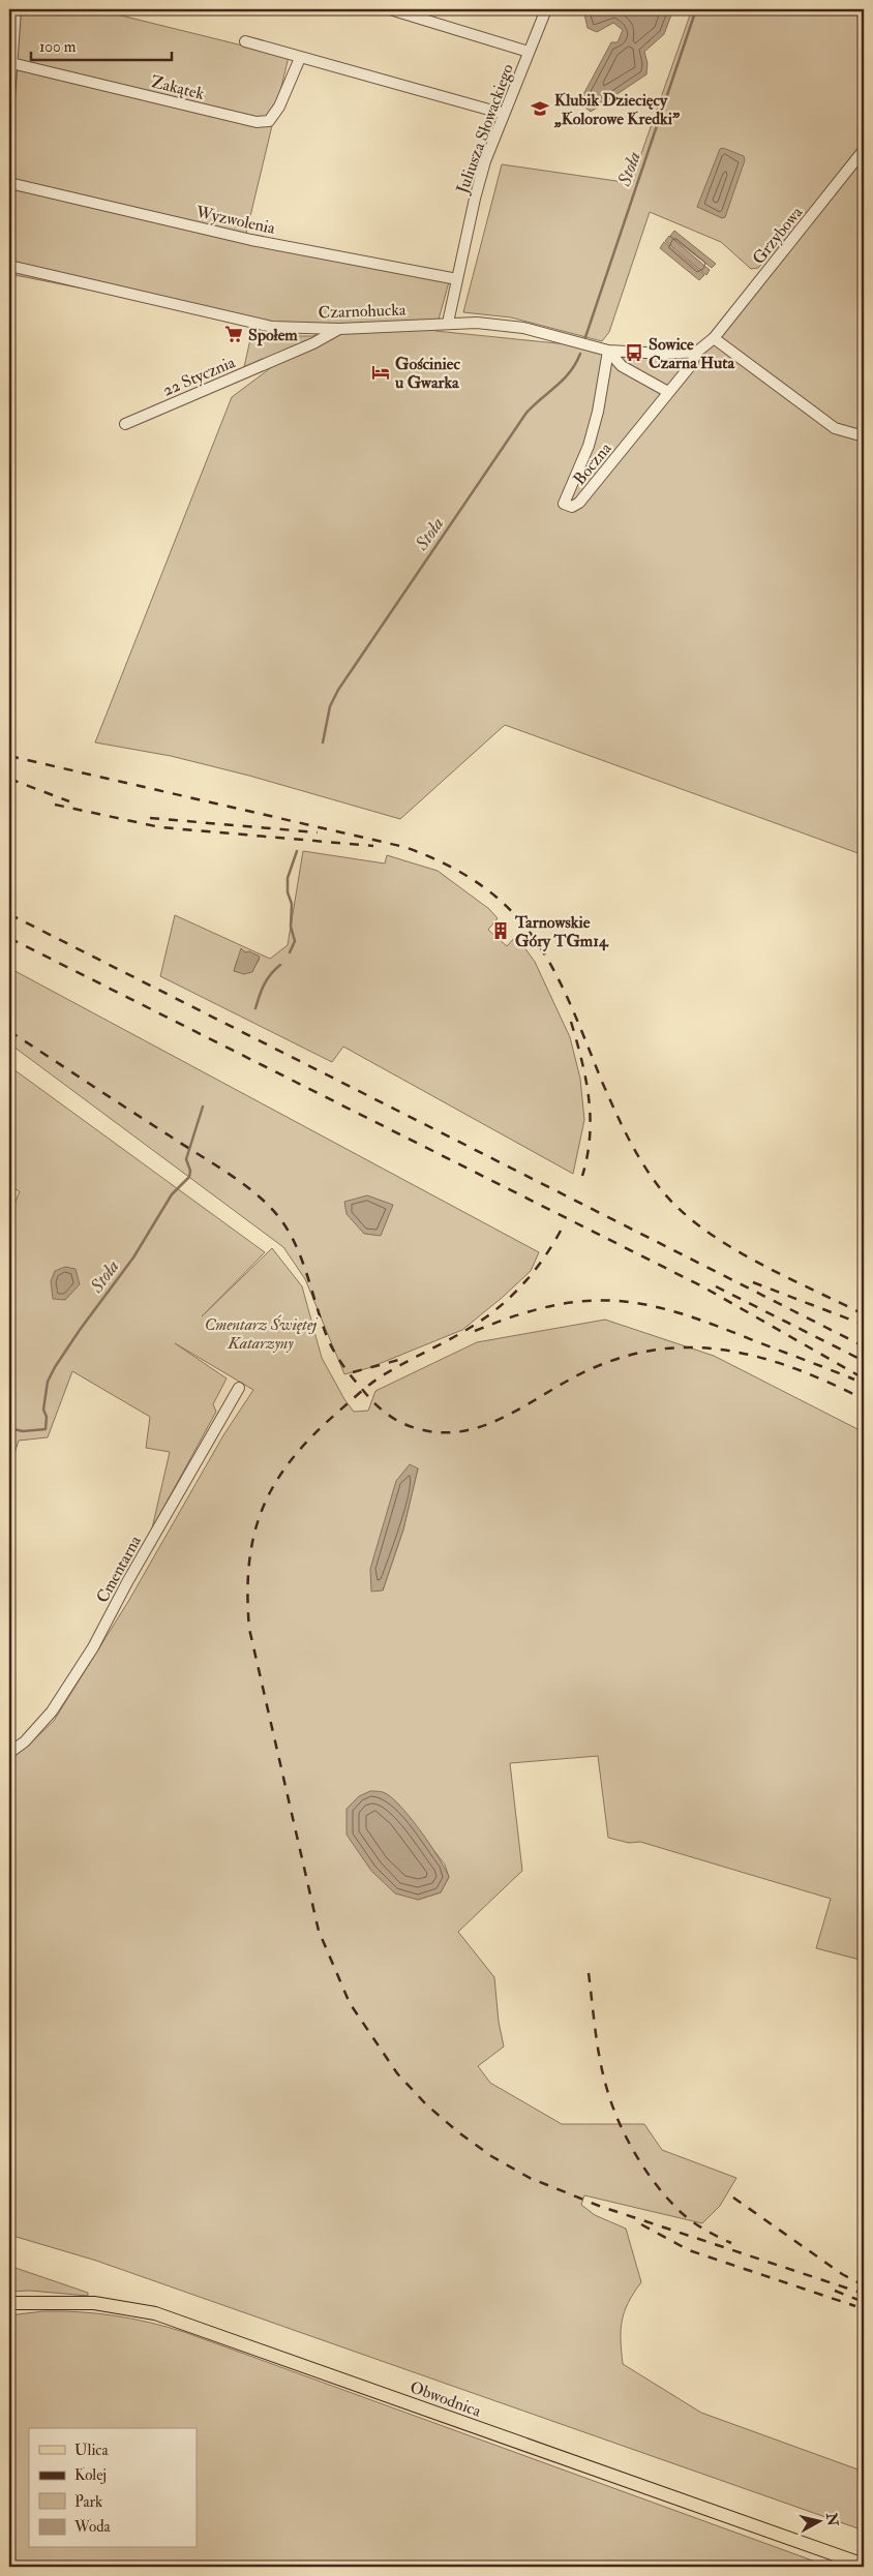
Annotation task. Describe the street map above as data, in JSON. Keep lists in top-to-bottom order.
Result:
{
  "streets": {
    "main road": ["Obwodnica"],
    "street": [
      "Zakątek",
      "Juliusza Słowackiego",
      "Wyzwolenia",
      "Grzybowa",
      "Czarnohucka",
      "22 Stycznia",
      "Boczna",
      "Cmentarna"
    ]
  },
  "crossings": [
    ["Juliusza Słowackiego", "Wyzwolenia"],
    ["Juliusza Słowackiego", "Czarnohucka"],
    ["Czarnohucka", "22 Stycznia"],
    ["Czarnohucka", "Boczna"]
  ],
  "water": ["Stoła"],
  "parks": ["Cmentarz Świętej Katarzyny"],
  "places": {
    "school or university": ["Klubik Dziecięcy „Kolorowe Kredki”"],
    "supermarket": ["Społem"],
    "bus stop": ["Sowice Czarna Huta"],
    "hotel": ["Gościniec u Gwarka"],
    "building": ["Tarnowskie Góry TGm14"]
  },
  "legend": [
    "Ulica",
    "Kolej",
    "Park",
    "Woda"
  ],
  "scale_bar": "100 m",
  "north": "right"
}
